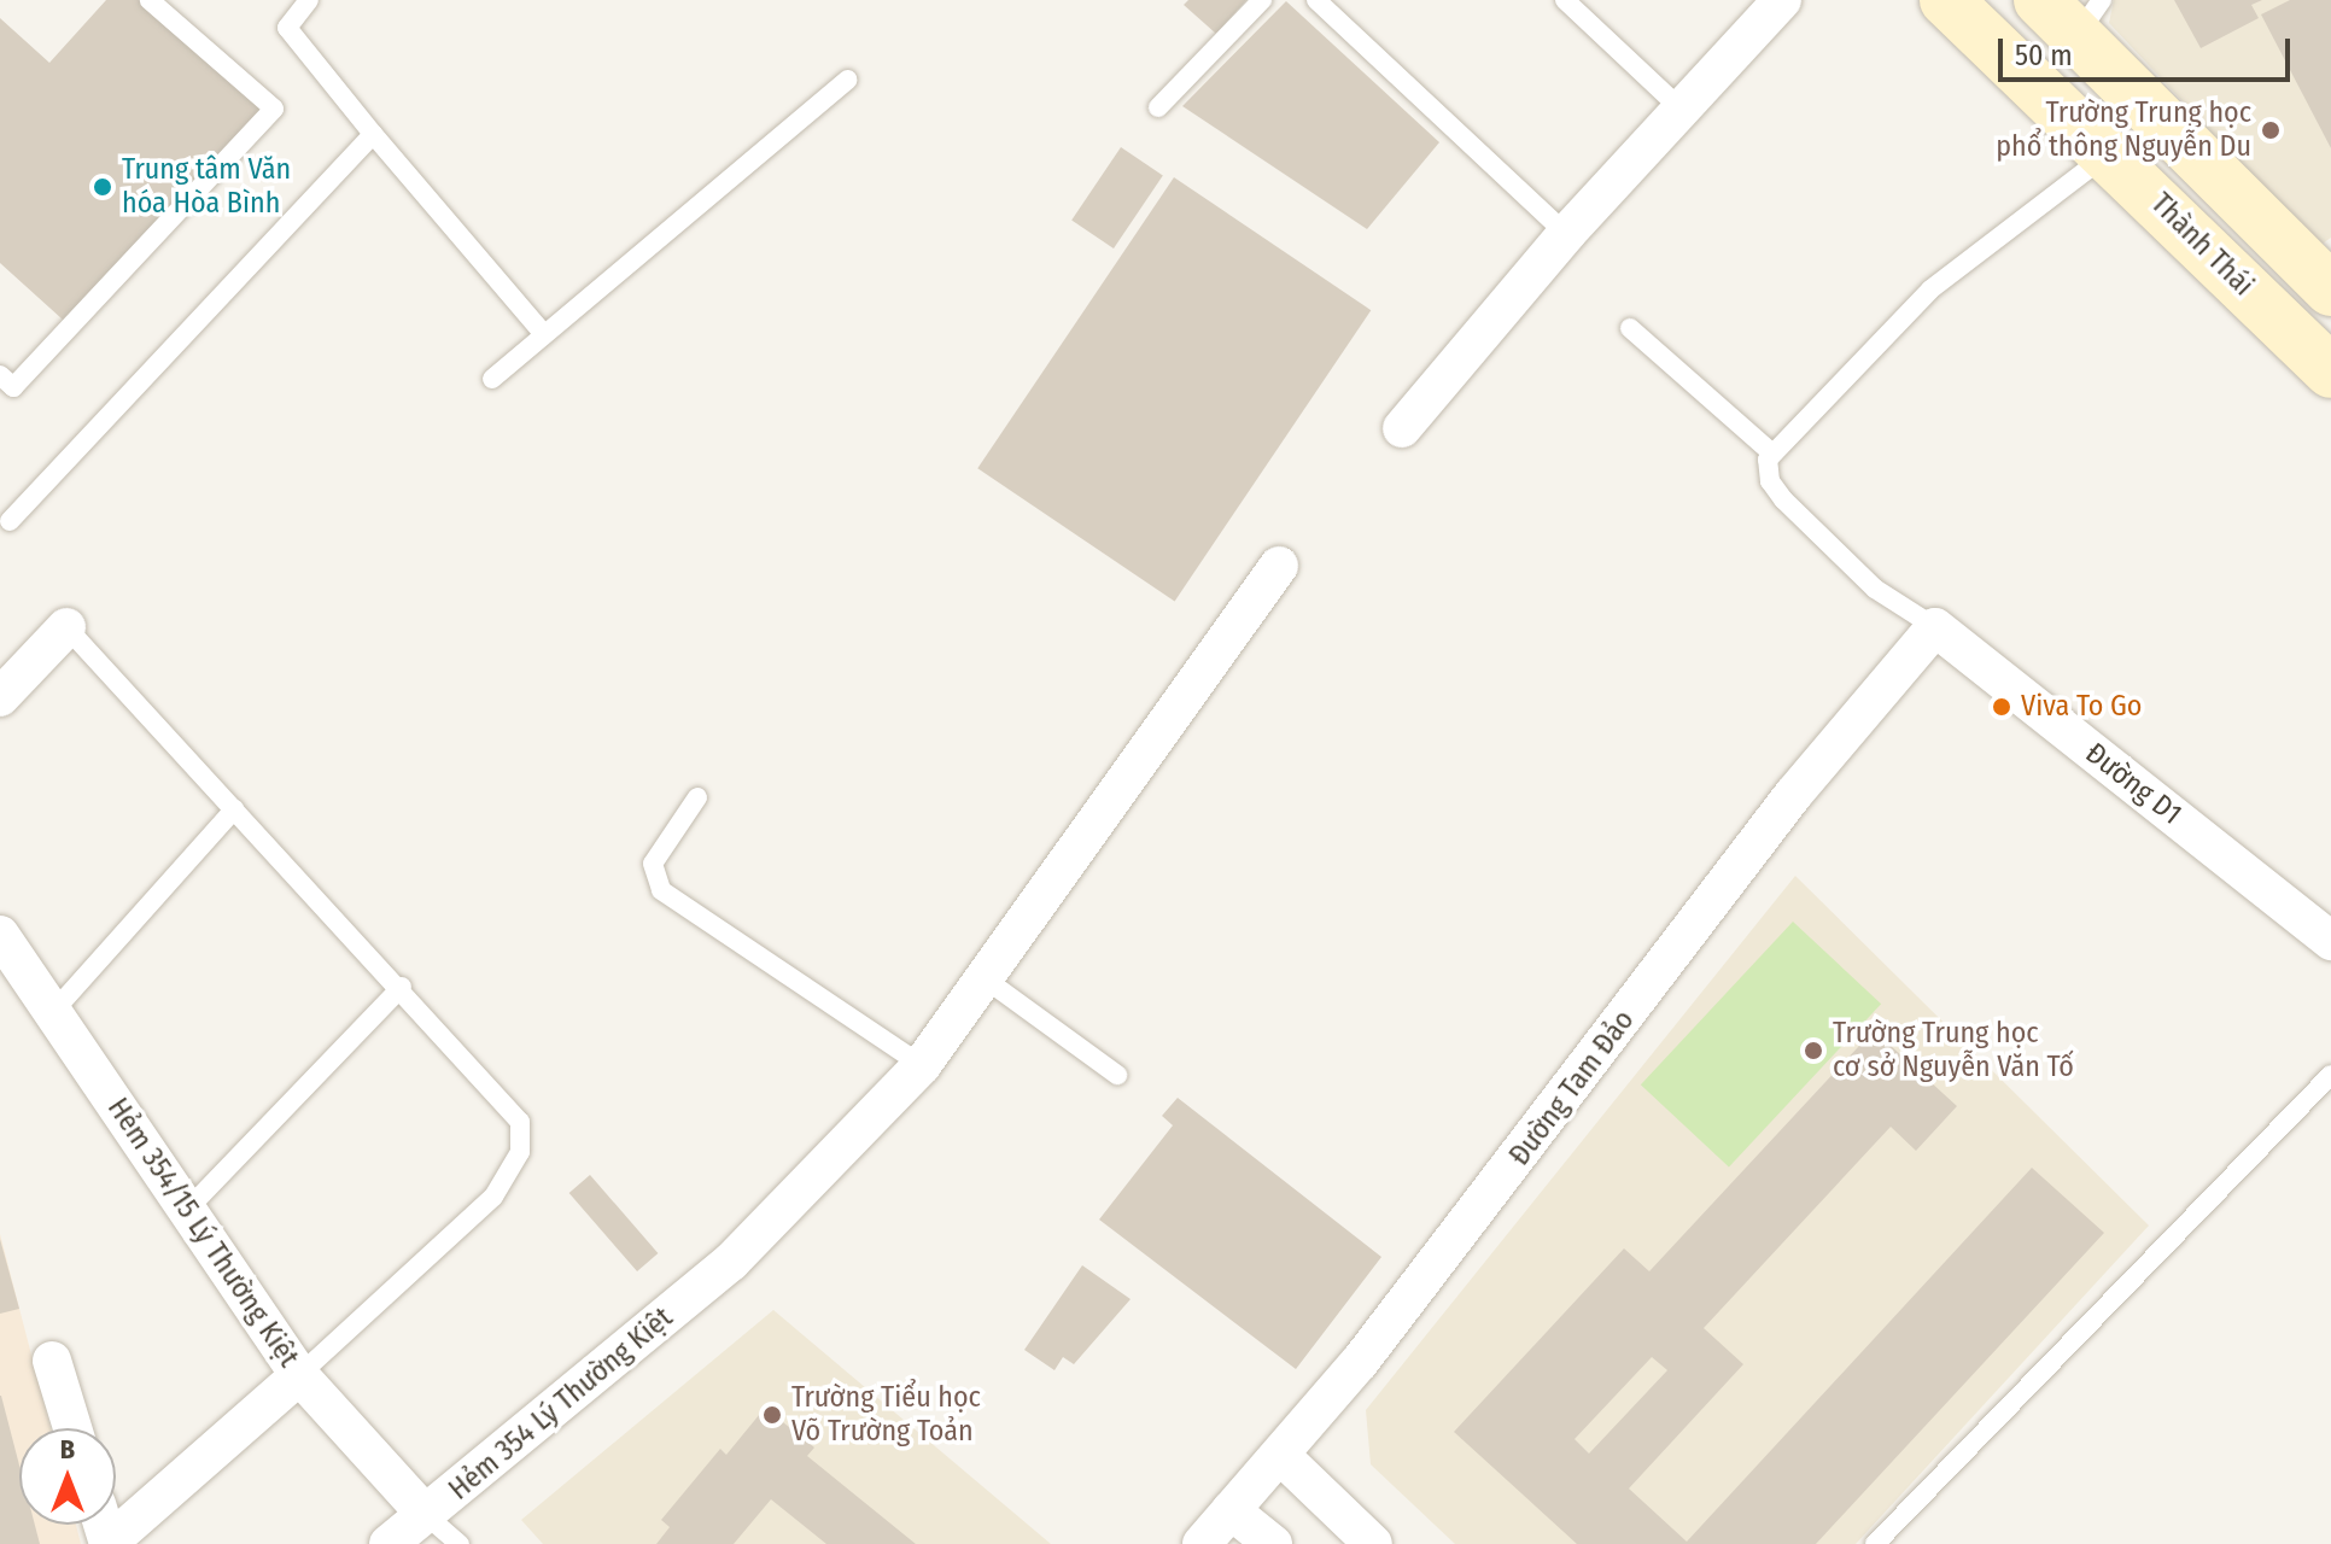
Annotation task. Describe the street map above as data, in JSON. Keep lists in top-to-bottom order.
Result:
{
  "streets": {
    "main road": ["Thành Thái"],
    "street": [
      "Đường D1",
      "Đường Tam Đảo",
      "Hẻm 354/15 Lý Thường Kiệt",
      "Hẻm 354 Lý Thường Kiệt"
    ]
  },
  "crossings": [
    ["Đường D1", "Đường Tam Đảo"],
    ["Hẻm 354/15 Lý Thường Kiệt", "Hẻm 354 Lý Thường Kiệt"]
  ],
  "places": [
    "Trường Trung học phổ thông Nguyễn Du",
    "Trung tâm Văn hóa Hòa Bình",
    "Viva To Go",
    "Trường Trung học cơ sở Nguyễn Văn Tố",
    "Trường Tiểu học Võ Trường Toản"
  ],
  "scale_bar": "50 m",
  "north": "top"
}
